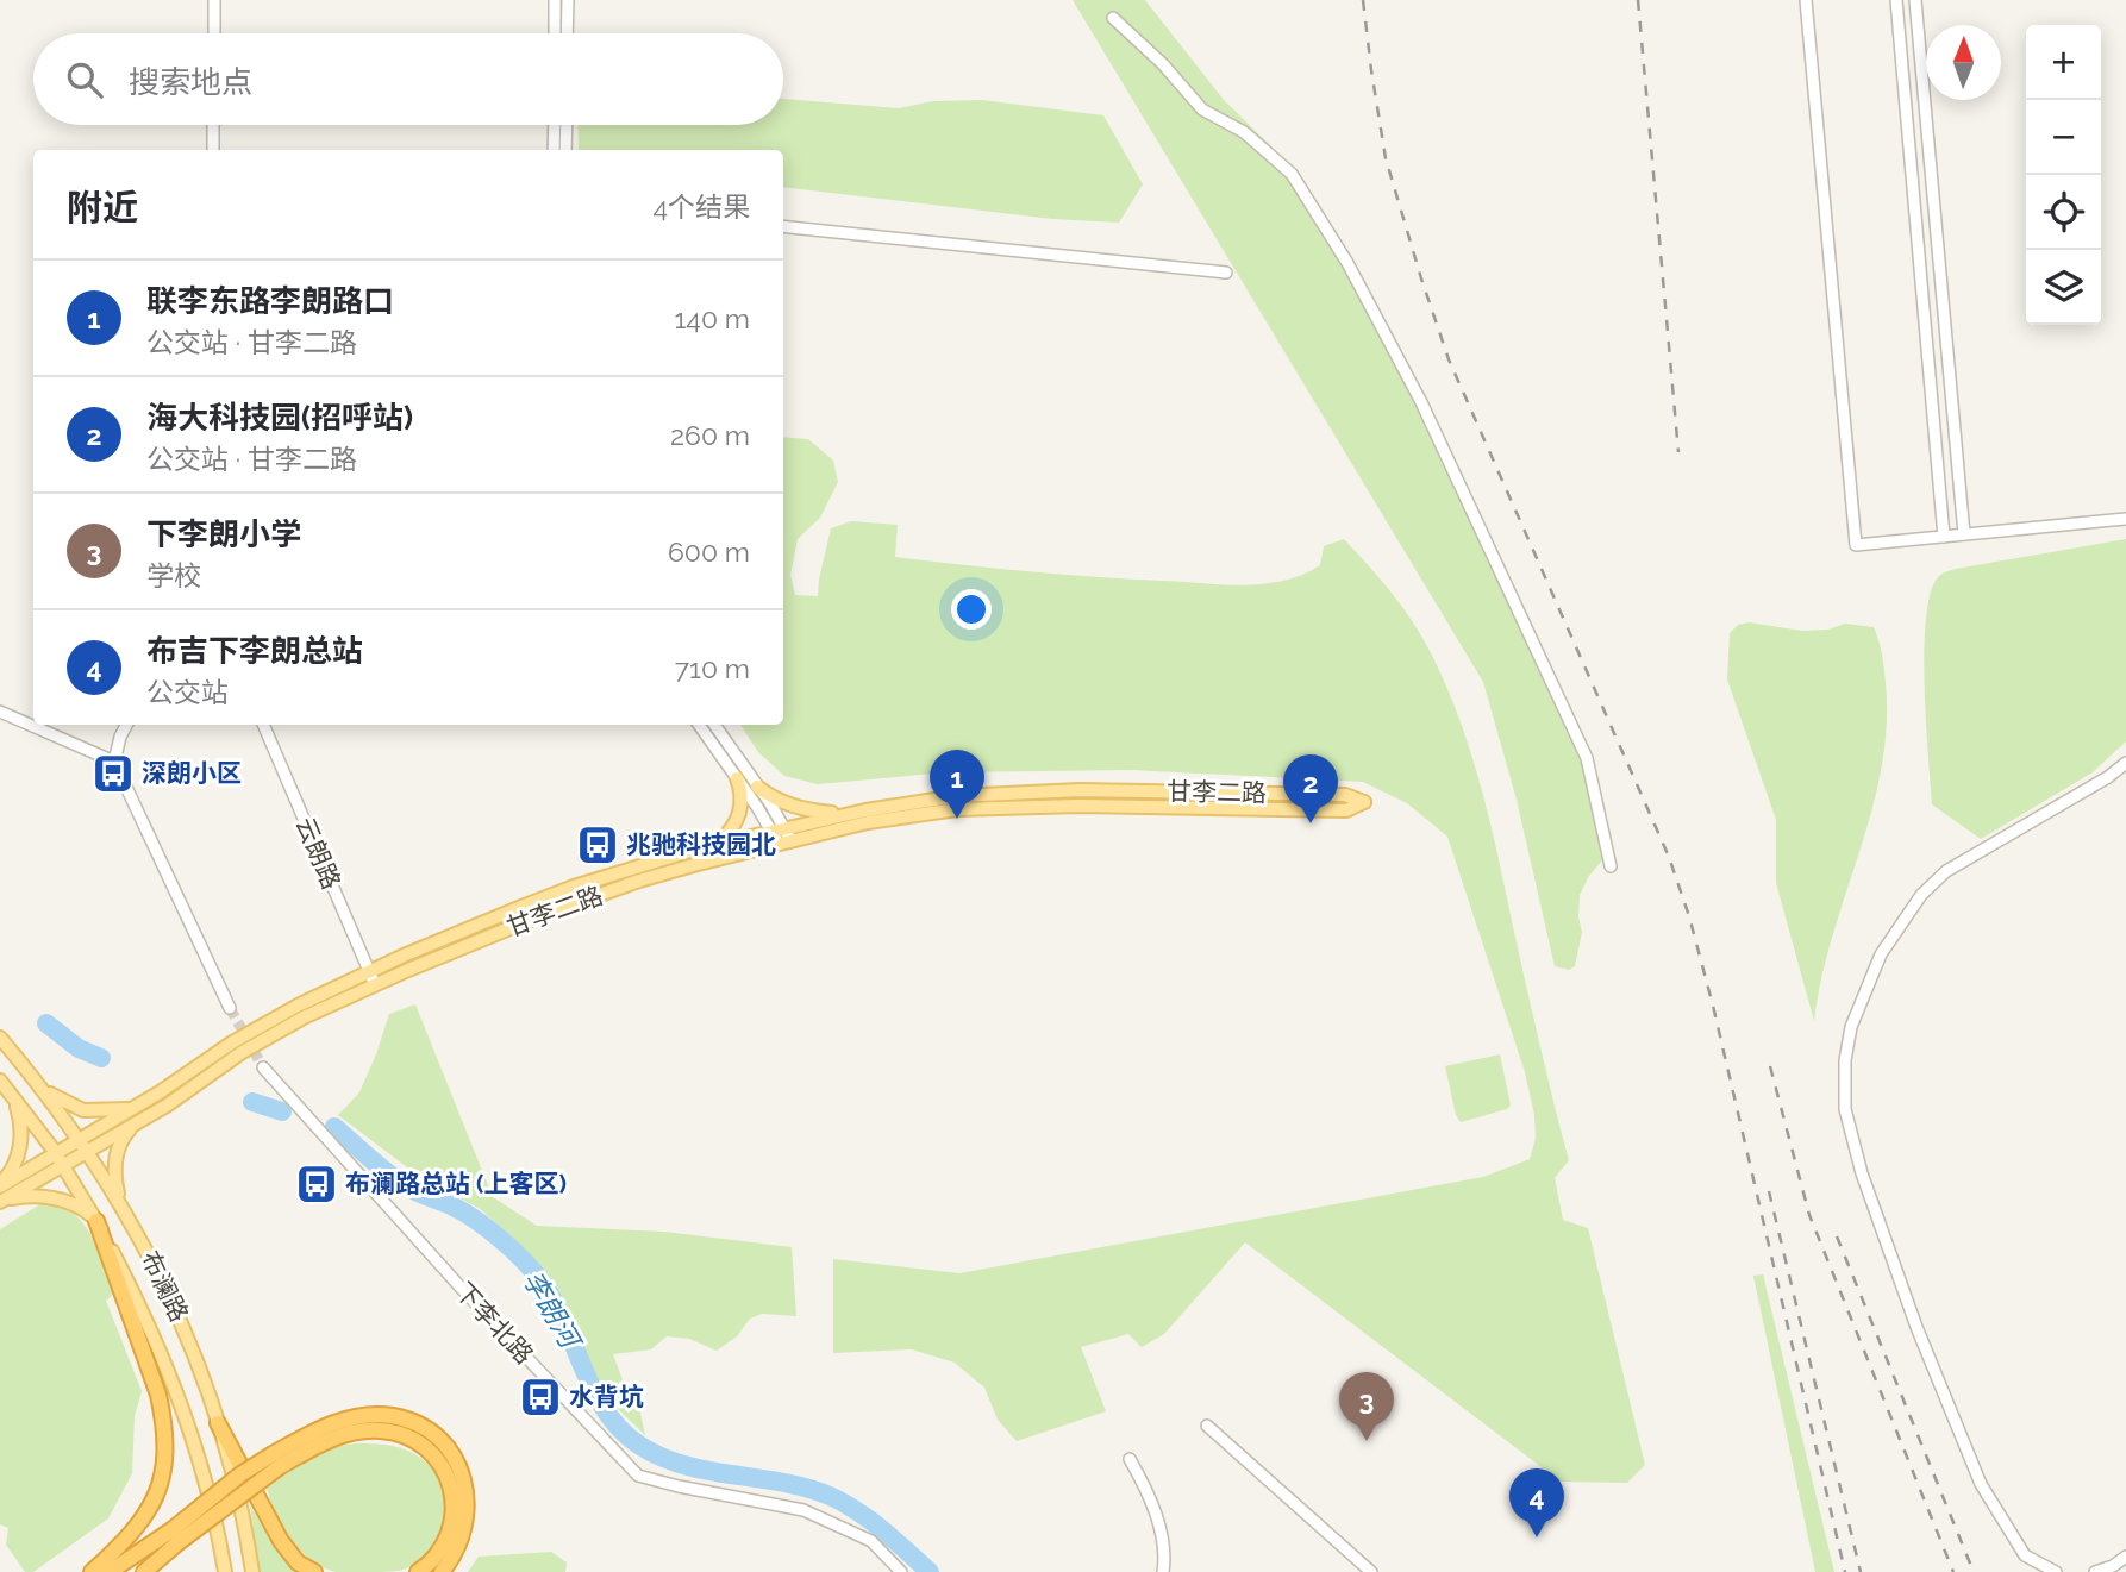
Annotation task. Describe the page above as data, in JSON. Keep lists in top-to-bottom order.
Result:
{
  "streets": {
    "main road": ["甘李二路", "布澜路"],
    "street": ["云朗路", "下李北路"]
  },
  "crossings": [
    ["甘李二路", "云朗路"],
    ["甘李二路", "布澜路"]
  ],
  "water": ["李朗河"],
  "places": {
    "bus stop": [
      "深朗小区",
      "兆驰科技园北",
      "布澜路总站 (上客区)",
      "水背坑"
    ]
  },
  "north": "top",
  "page": {
    "map_buttons": ["+", "−"],
    "search": "搜索地点",
    "heading": ["附近", "4个结果"],
    "list": [
      {
        "mark": "1",
        "name": "联李东路李朗路口",
        "note": "公交站 · 甘李二路",
        "value": "140 m"
      },
      {
        "mark": "2",
        "name": "海大科技园(招呼站)",
        "note": "公交站 · 甘李二路",
        "value": "260 m"
      },
      {
        "mark": "3",
        "name": "下李朗小学",
        "note": "学校",
        "value": "600 m"
      },
      {
        "mark": "4",
        "name": "布吉下李朗总站",
        "note": "公交站",
        "value": "710 m"
      }
    ],
    "pins": [
      "1",
      "2",
      "3",
      "4"
    ]
  }
}
